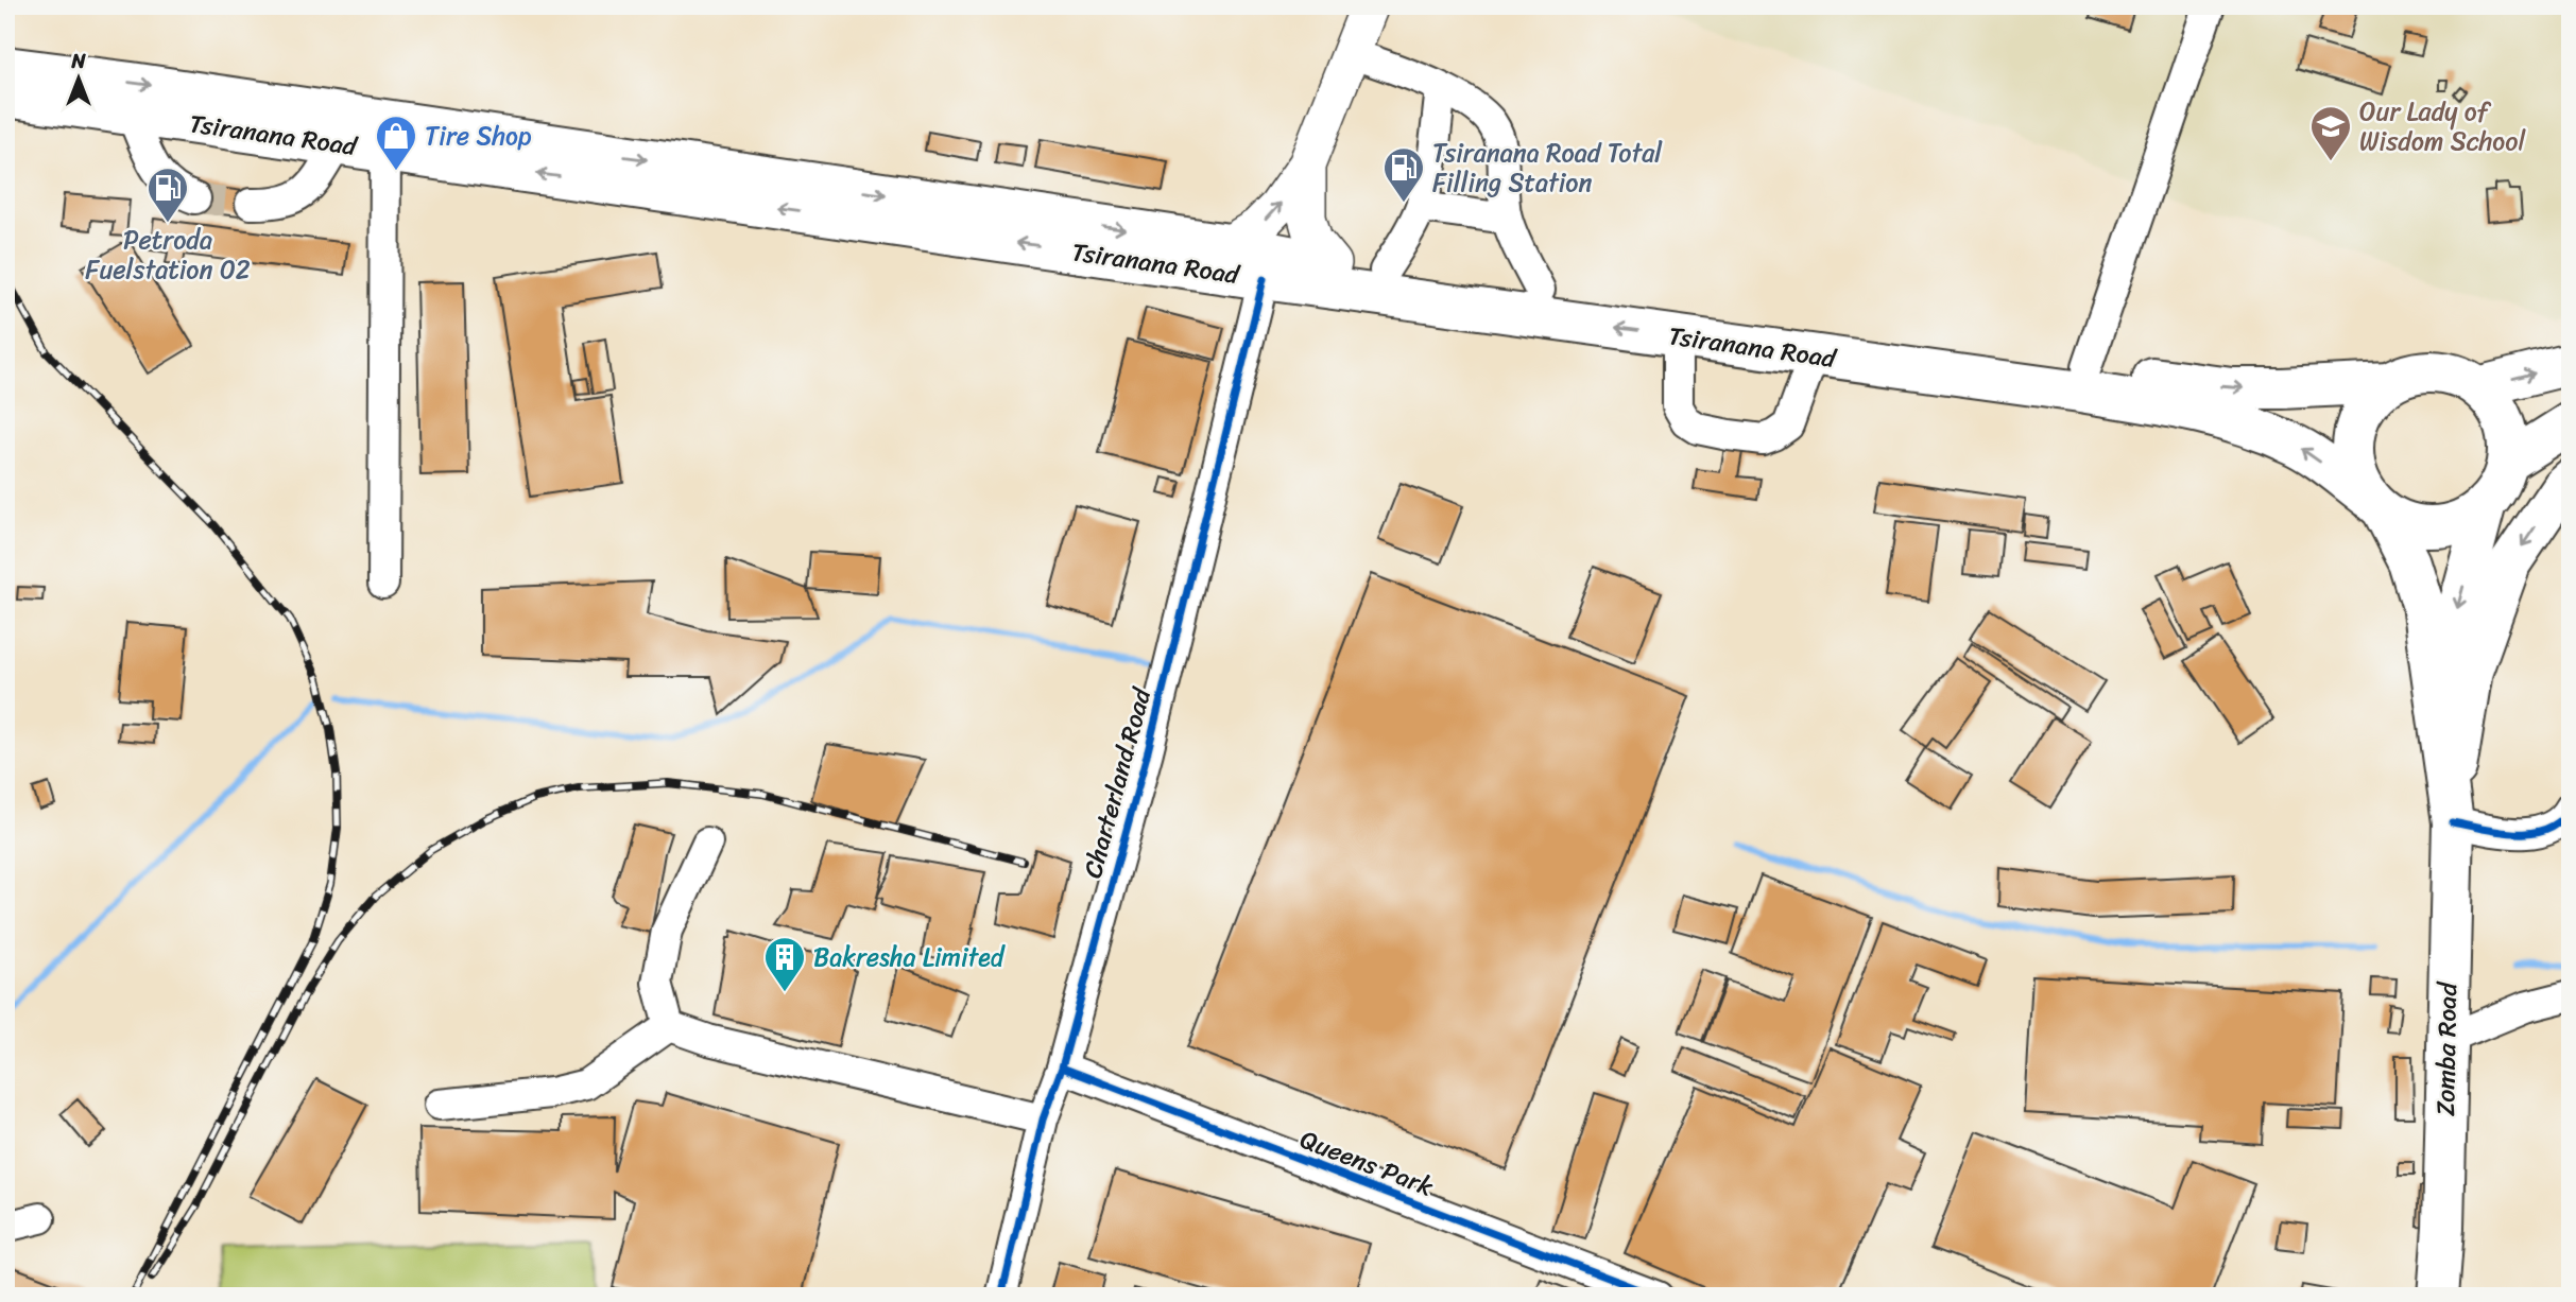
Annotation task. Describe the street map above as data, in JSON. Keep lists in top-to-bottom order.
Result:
{
  "streets": {
    "highway": ["Tsiranana Road", "Zomba Road"],
    "street": ["Charterland Road", "Queens Park"]
  },
  "crossings": [
    ["Tsiranana Road", "Charterland Road"],
    ["Charterland Road", "Queens Park"]
  ],
  "places": {
    "school or university": ["Our Lady of Wisdom School"],
    "shop": ["Tire Shop"],
    "fuel station": ["Tsiranana Road Total Filling Station", "Petroda Fuelstation 02"],
    "building": ["Bakresha Limited"]
  },
  "north": "top"
}
